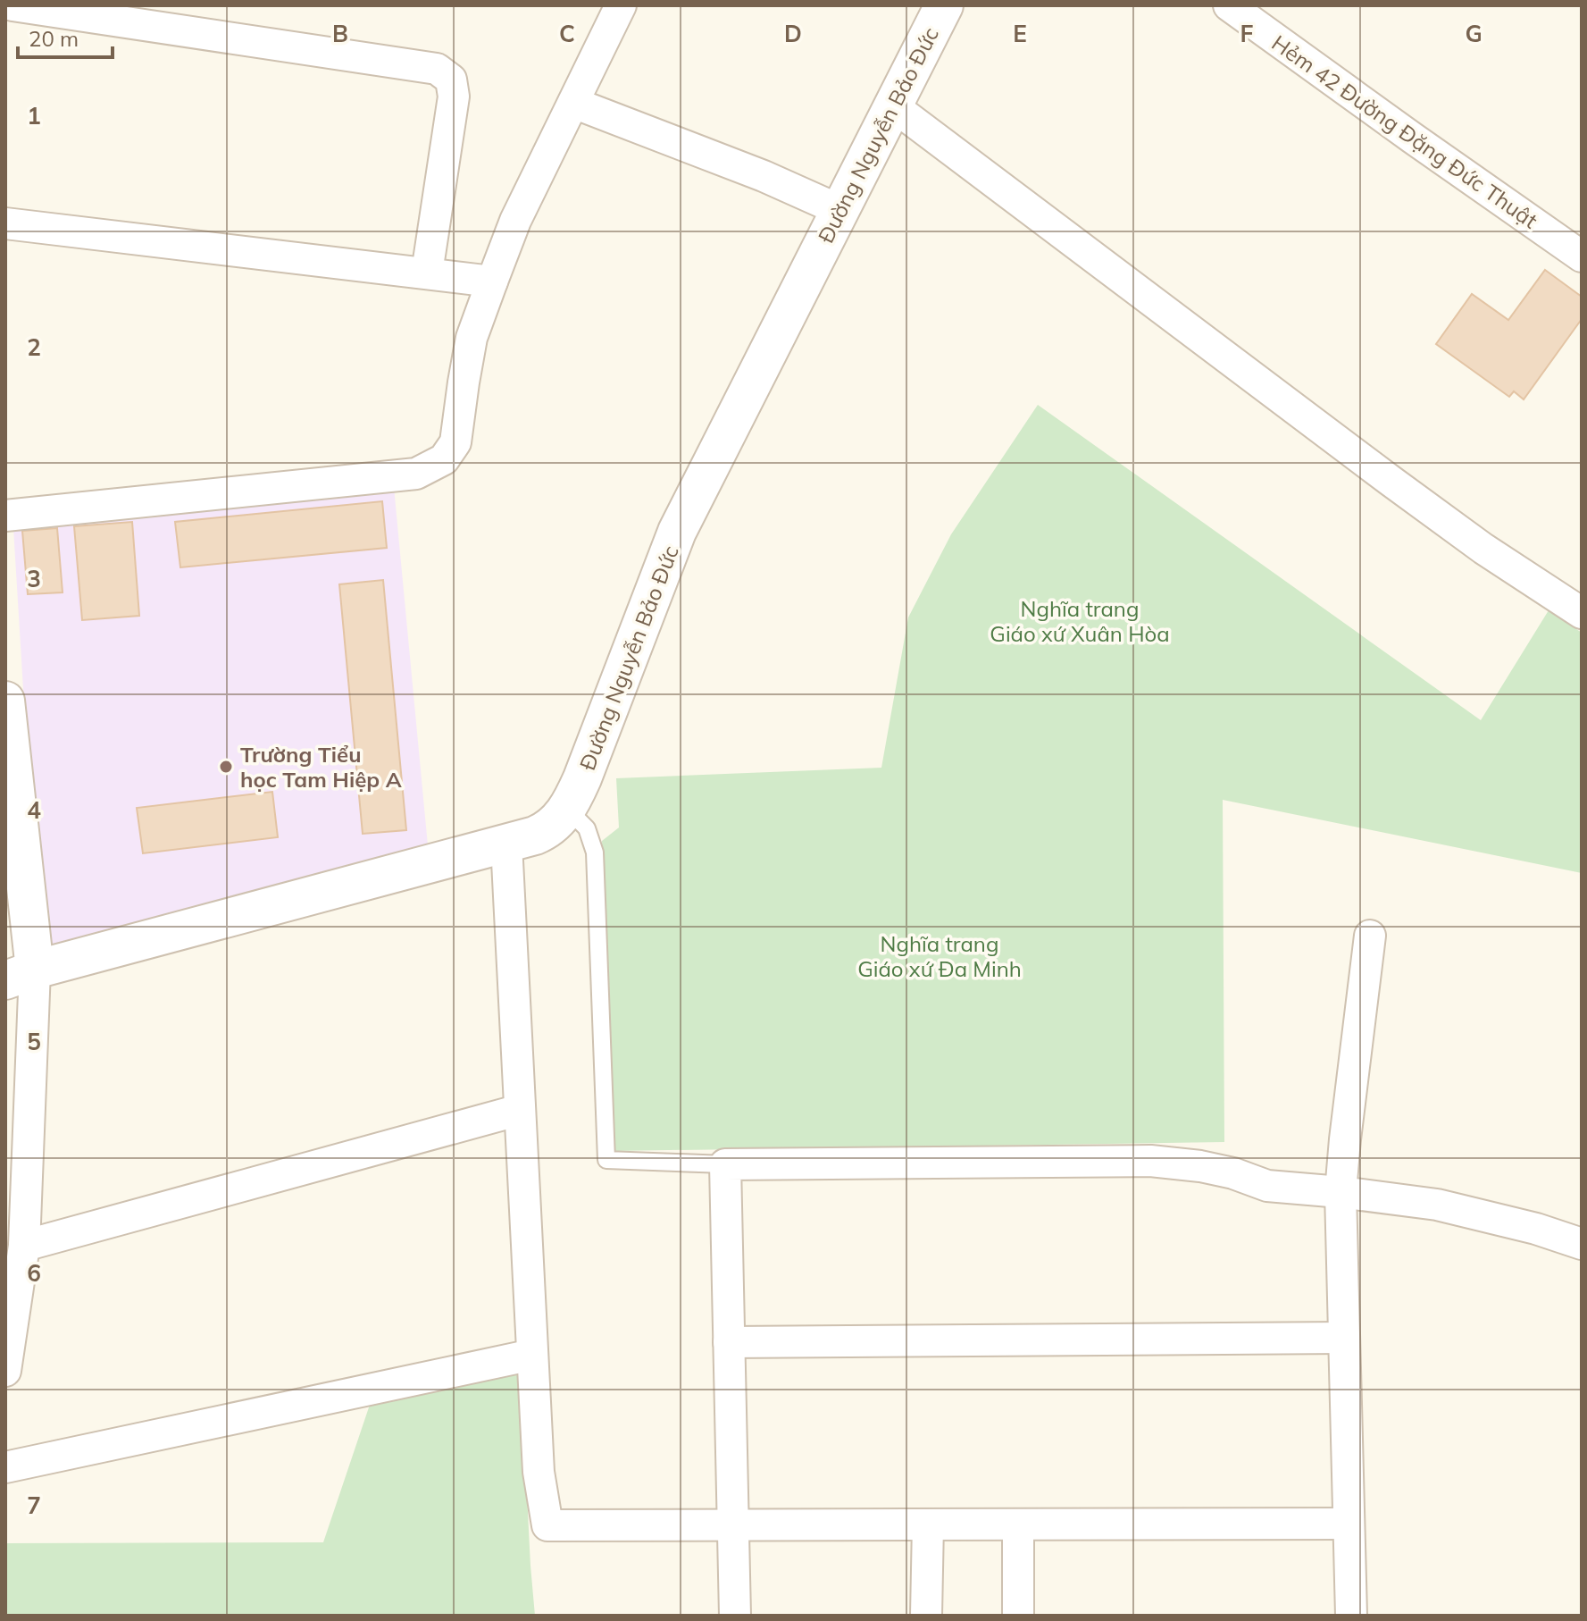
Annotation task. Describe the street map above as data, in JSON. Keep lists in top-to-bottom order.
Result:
{
  "streets": {
    "street": ["Hẻm 42 Đường Đặng Đức Thuật", "Đường Nguyễn Bảo Đức"]
  },
  "parks": ["Nghĩa trang Giáo xứ Xuân Hòa", "Nghĩa trang Giáo xứ Đa Minh"],
  "places": ["Trường Tiểu học Tam Hiệp A"],
  "scale_bar": "20 m",
  "grid": {
    "columns": [
      "B",
      "C",
      "D",
      "E",
      "F",
      "G"
    ],
    "rows": [
      "1",
      "2",
      "3",
      "4",
      "5",
      "6",
      "7"
    ]
  }
}
